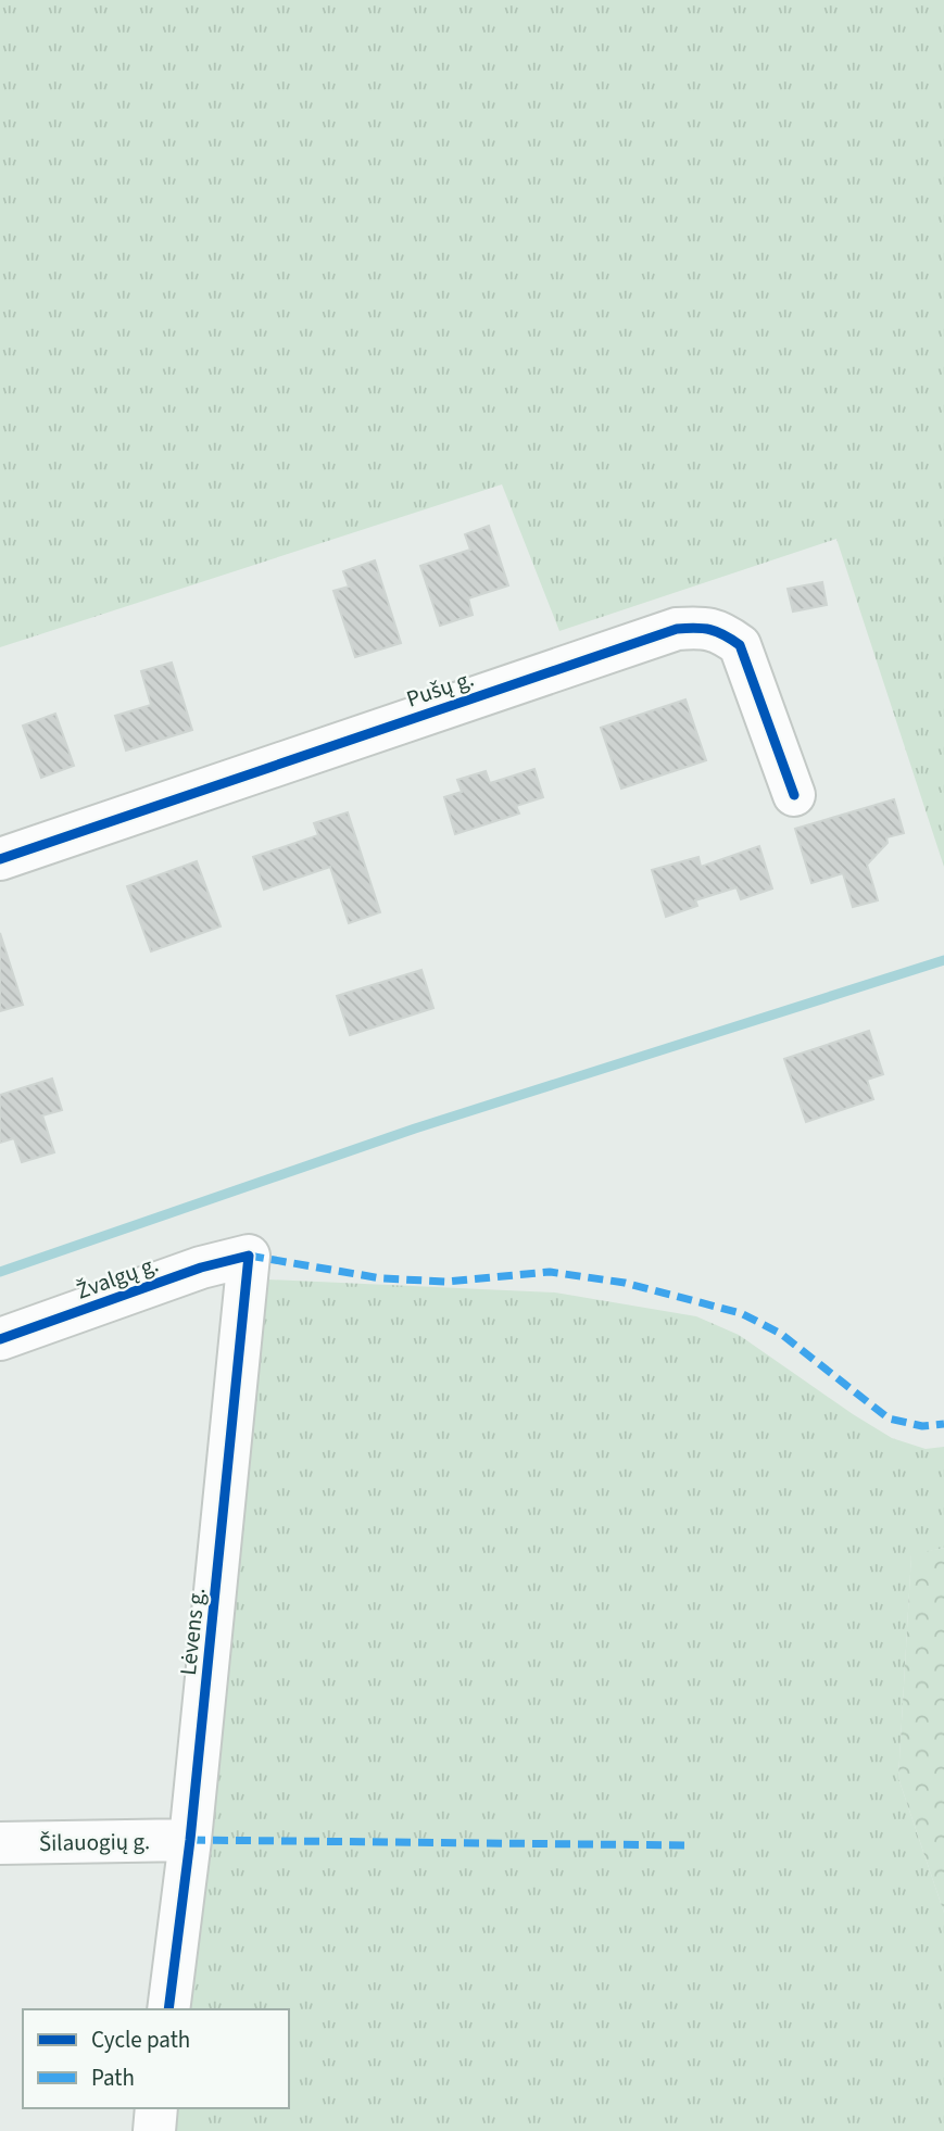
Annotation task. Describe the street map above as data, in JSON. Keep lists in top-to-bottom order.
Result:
{
  "streets": {
    "street": [
      "Pušų g.",
      "Žvalgų g.",
      "Lėvens g.",
      "Šilauogių g."
    ]
  },
  "crossings": [
    ["Žvalgų g.", "Lėvens g."],
    ["Lėvens g.", "Šilauogių g."]
  ],
  "legend": ["Cycle path", "Path"]
}
